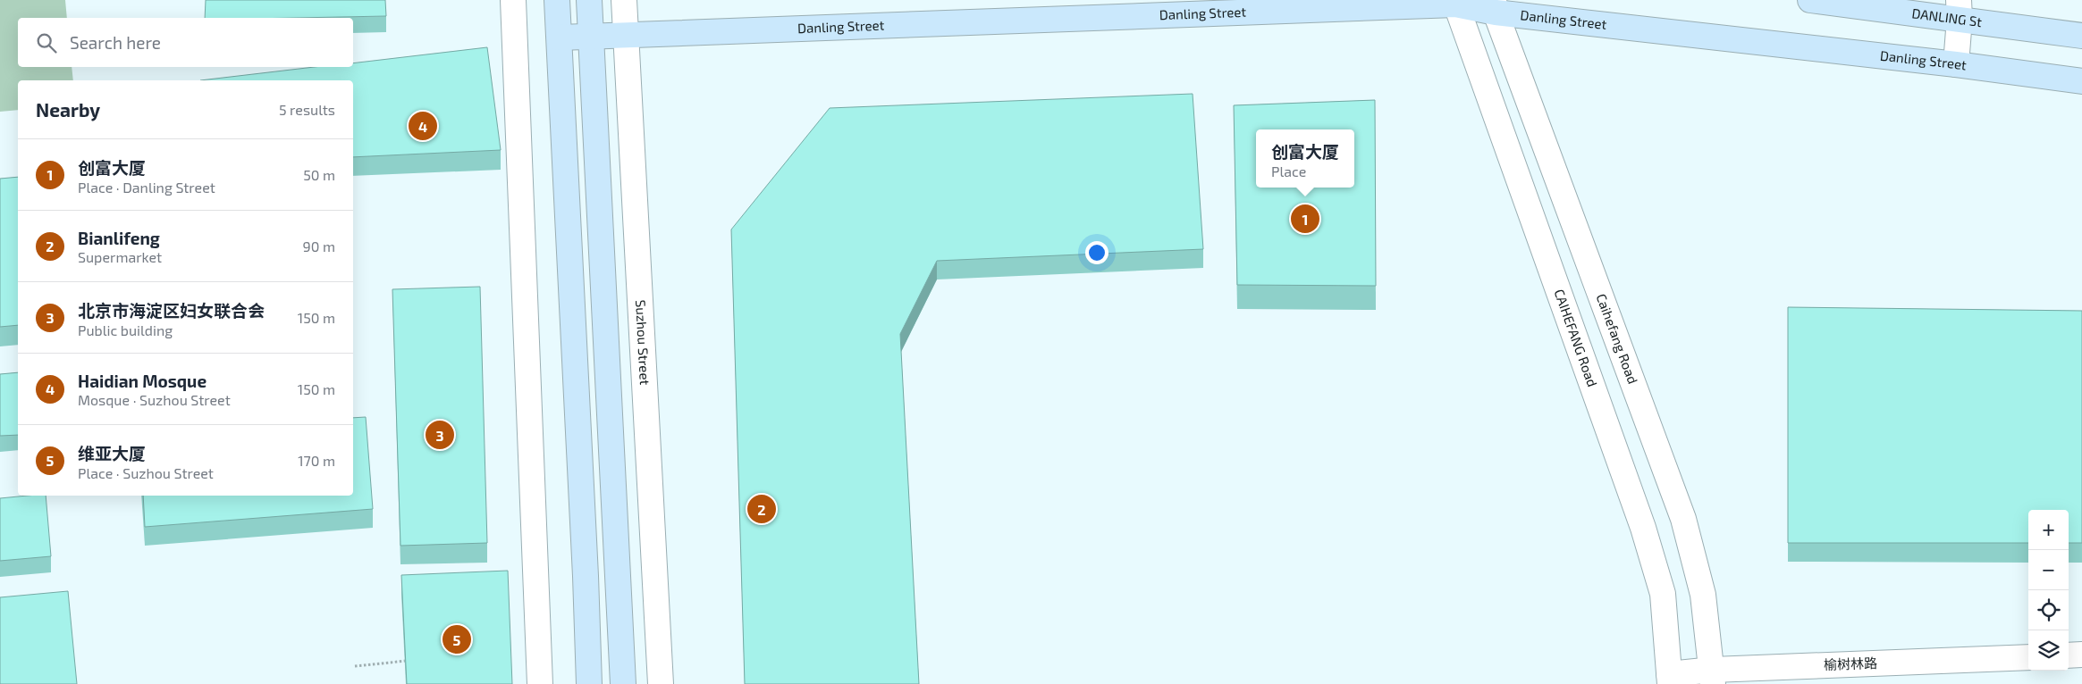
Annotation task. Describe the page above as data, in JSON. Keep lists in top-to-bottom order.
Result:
{
  "streets": {
    "main road": ["Danling Street", "DANLING St"],
    "street": [
      "CAIHEFANG Road",
      "Caihefang Road",
      "Suzhou Street",
      "榆树林路"
    ]
  },
  "crossings": [
    ["Danling Street", "CAIHEFANG Road"],
    ["Danling Street", "Caihefang Road"],
    ["Danling Street", "Suzhou Street"],
    ["CAIHEFANG Road", "榆树林路"],
    ["Caihefang Road", "榆树林路"]
  ],
  "page": {
    "search": "Search here",
    "heading": ["Nearby", "5 results"],
    "pins": [
      "4",
      "1",
      "3",
      "2",
      "5"
    ],
    "popup": ["创富大厦", "Place"],
    "list": [
      {
        "mark": "1",
        "name": "创富大厦",
        "note": "Place · Danling Street",
        "value": "50 m"
      },
      {
        "mark": "2",
        "name": "Bianlifeng",
        "note": "Supermarket",
        "value": "90 m"
      },
      {
        "mark": "3",
        "name": "北京市海淀区妇女联合会",
        "note": "Public building",
        "value": "150 m"
      },
      {
        "mark": "4",
        "name": "Haidian Mosque",
        "note": "Mosque · Suzhou Street",
        "value": "150 m"
      },
      {
        "mark": "5",
        "name": "维亚大厦",
        "note": "Place · Suzhou Street",
        "value": "170 m"
      }
    ],
    "map_buttons": ["+", "−"]
  }
}
